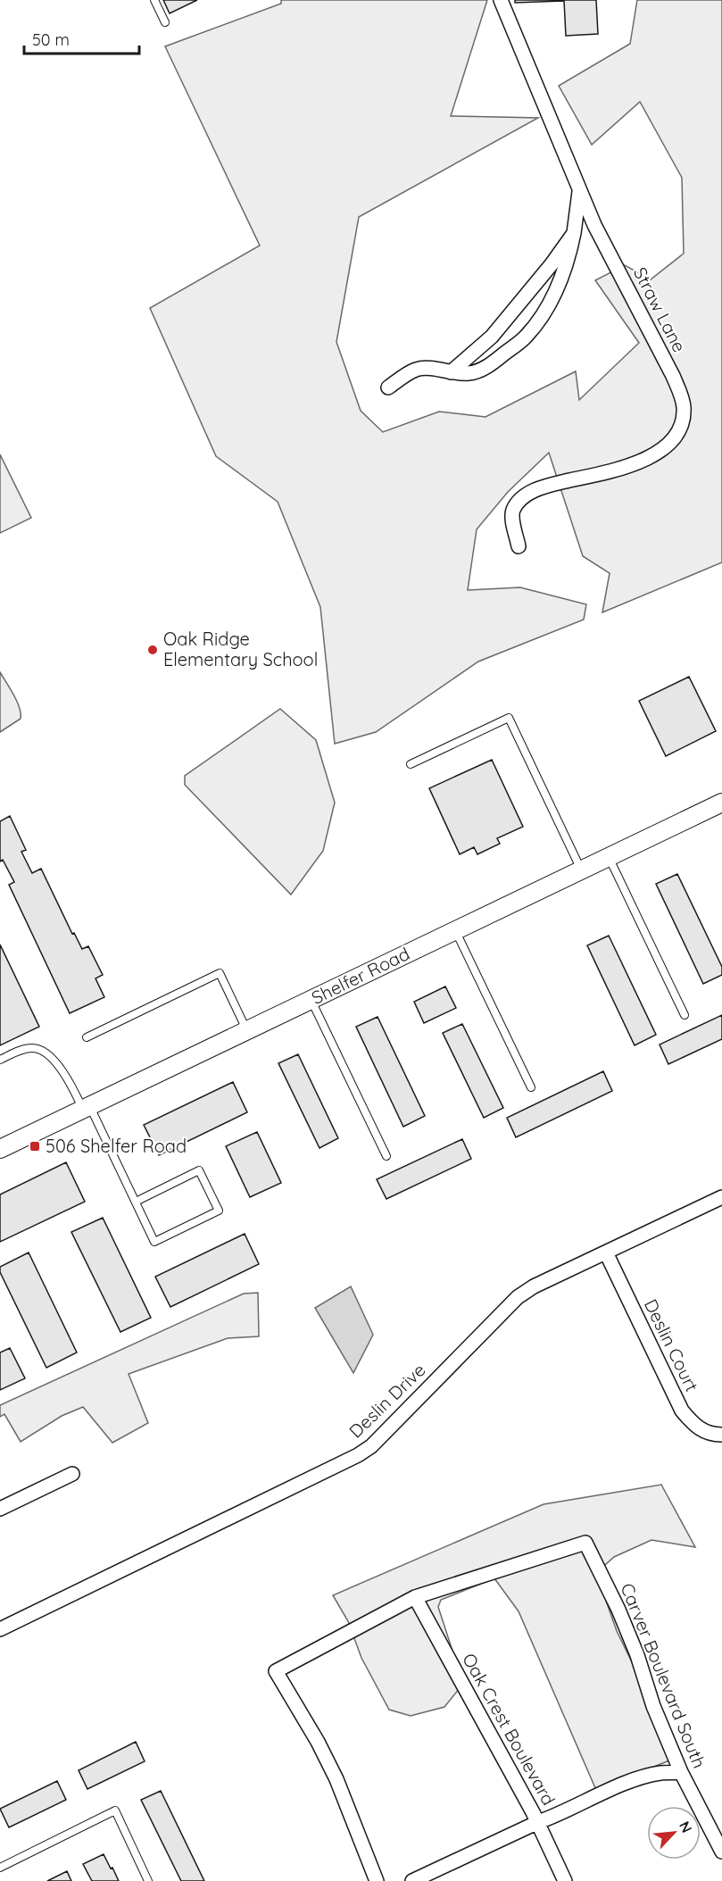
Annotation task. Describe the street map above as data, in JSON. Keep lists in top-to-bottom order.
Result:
{
  "streets": {
    "street": [
      "Straw Lane",
      "Shelfer Road",
      "Deslin Court",
      "Deslin Drive",
      "Carver Boulevard South",
      "Oak Crest Boulevard"
    ]
  },
  "crossings": [
    ["Deslin Court", "Deslin Drive"],
    ["Carver Boulevard South", "Oak Crest Boulevard"]
  ],
  "places": {
    "other": ["Oak Ridge Elementary School"],
    "transit": ["506 Shelfer Road"]
  },
  "scale_bar": "50 m",
  "north": "top right"
}
